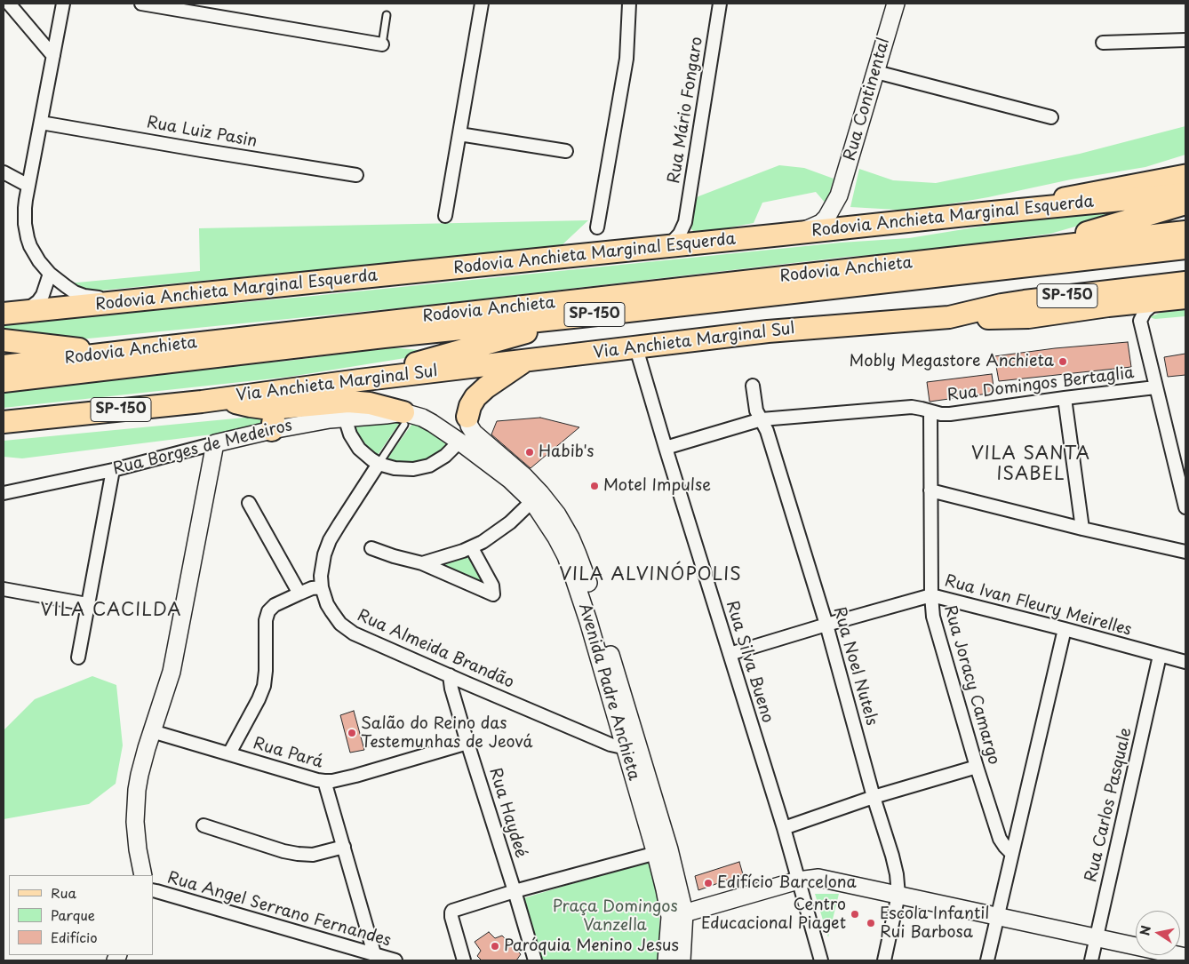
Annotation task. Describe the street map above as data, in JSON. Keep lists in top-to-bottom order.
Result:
{
  "streets": {
    "highway": [
      "Rodovia Anchieta Marginal Esquerda",
      "Rodovia Anchieta",
      "SP-150",
      "Via Anchieta Marginal Sul"
    ],
    "street": [
      "Rua Continental",
      "Rua Mário Fongaro",
      "Rua Luiz Pasin",
      "Rua Domingos Bertaglia",
      "Rua Borges de Medeiros",
      "Rua Ivan Fleury Meirelles",
      "Rua Almeida Brandão",
      "Rua Silva Bueno",
      "Rua Noel Nutels",
      "Rua Joracy Camargo",
      "Avenida Padre Anchieta",
      "Rua Pará",
      "Rua Carlos Pasquale",
      "Rua Haydeé",
      "Rua Angel Serrano Fernandes"
    ]
  },
  "crossings": [
    ["Rua Continental", "Rodovia Anchieta Marginal Esquerda"],
    ["SP-150", "Via Anchieta Marginal Sul"],
    ["Via Anchieta Marginal Sul", "Rua Silva Bueno"],
    ["Rua Domingos Bertaglia", "Rua Silva Bueno"],
    ["Rua Domingos Bertaglia", "Rua Noel Nutels"],
    ["Rua Domingos Bertaglia", "Rua Joracy Camargo"],
    ["Rua Borges de Medeiros", "Avenida Padre Anchieta"],
    ["Rua Ivan Fleury Meirelles", "Rua Silva Bueno"],
    ["Rua Ivan Fleury Meirelles", "Rua Noel Nutels"],
    ["Rua Ivan Fleury Meirelles", "Rua Joracy Camargo"],
    ["Rua Ivan Fleury Meirelles", "Rua Carlos Pasquale"],
    ["Rua Almeida Brandão", "Avenida Padre Anchieta"],
    ["Rua Almeida Brandão", "Rua Haydeé"],
    ["Rua Pará", "Rua Haydeé"]
  ],
  "districts": ["VILA SANTA ISABEL", "VILA ALVINÓPOLIS", "VILA CACILDA"],
  "parks": ["Praça Domingos Vanzella"],
  "places": [
    "Mobly Megastore Anchieta",
    "Habib's",
    "Motel Impulse",
    "Salão do Reino das Testemunhas de Jeová",
    "Edifício Barcelona",
    "Centro Educacional Piaget",
    "Escola Infantil Rui Barbosa",
    "Paróquia Menino Jesus"
  ],
  "legend": ["Rua", "Parque", "Edifício"],
  "north": "left"
}
